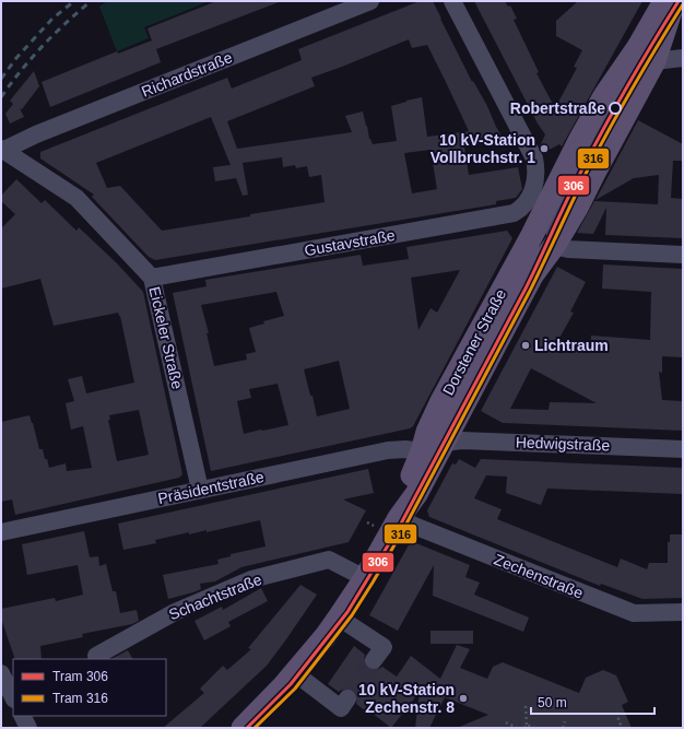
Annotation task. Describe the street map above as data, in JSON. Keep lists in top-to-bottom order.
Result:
{
  "streets": {
    "main road": ["Dorstener Straße"],
    "street": [
      "Richardstraße",
      "Gustavstraße",
      "Eickeler Straße",
      "Hedwigstraße",
      "Präsidentstraße",
      "Zechenstraße",
      "Schachtstraße"
    ]
  },
  "crossings": [
    ["Richardstraße", "Eickeler Straße"],
    ["Gustavstraße", "Eickeler Straße"],
    ["Gustavstraße", "Dorstener Straße"],
    ["Eickeler Straße", "Präsidentstraße"],
    ["Dorstener Straße", "Hedwigstraße"],
    ["Dorstener Straße", "Präsidentstraße"],
    ["Dorstener Straße", "Zechenstraße"],
    ["Dorstener Straße", "Schachtstraße"]
  ],
  "places": [
    "Robertstraße",
    "10 kV-Station Vollbruchstr. 1",
    "Lichtraum",
    "10 kV-Station Zechenstr. 8"
  ],
  "lines": ["tram line 306", "tram line 316"],
  "legend": ["Tram 306", "Tram 316"],
  "scale_bar": "50 m"
}
